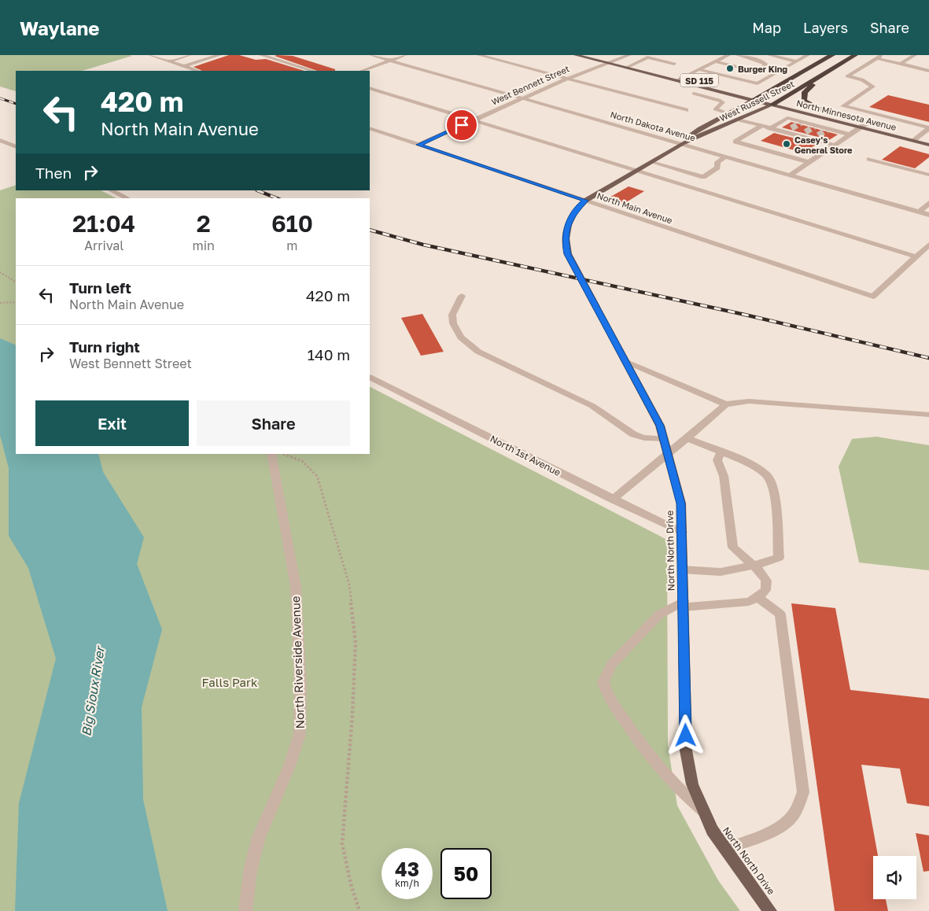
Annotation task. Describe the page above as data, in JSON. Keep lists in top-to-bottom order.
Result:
{
  "streets": {
    "highway": ["West Russell Street"],
    "main road": ["SD 115", "North Minnesota Avenue", "North North Drive"],
    "street": [
      "West Bennett Street",
      "North Dakota Avenue",
      "North Main Avenue",
      "North 1st Avenue",
      "North Riverside Avenue"
    ]
  },
  "crossings": [
    ["West Bennett Street", "North Minnesota Avenue"],
    ["West Bennett Street", "North Dakota Avenue"],
    ["West Bennett Street", "North Main Avenue"],
    ["West Russell Street", "North Minnesota Avenue"],
    ["West Russell Street", "North Dakota Avenue"],
    ["West Russell Street", "North Main Avenue"],
    ["West Russell Street", "North North Drive"],
    ["North Main Avenue", "North North Drive"],
    ["North 1st Avenue", "North North Drive"]
  ],
  "water": ["Big Sioux River"],
  "parks": ["Falls Park"],
  "places": ["Burger King", "Casey's General Store"],
  "page": {
    "header": "Waylane",
    "nav": ["Map", "Layers", "Share"],
    "turn": ["420 m", "North Main Avenue"],
    "then": "Then",
    "eta": [
      "21:04",
      "Arrival",
      "2",
      "min",
      "610",
      "m"
    ],
    "list": [
      {
        "name": "Turn left",
        "note": "North Main Avenue",
        "value": "420 m"
      },
      {
        "name": "Turn right",
        "note": "West Bennett Street",
        "value": "140 m"
      }
    ],
    "buttons": ["Exit", "Share"],
    "speed": "43 km/h",
    "limit": "50"
  }
}
